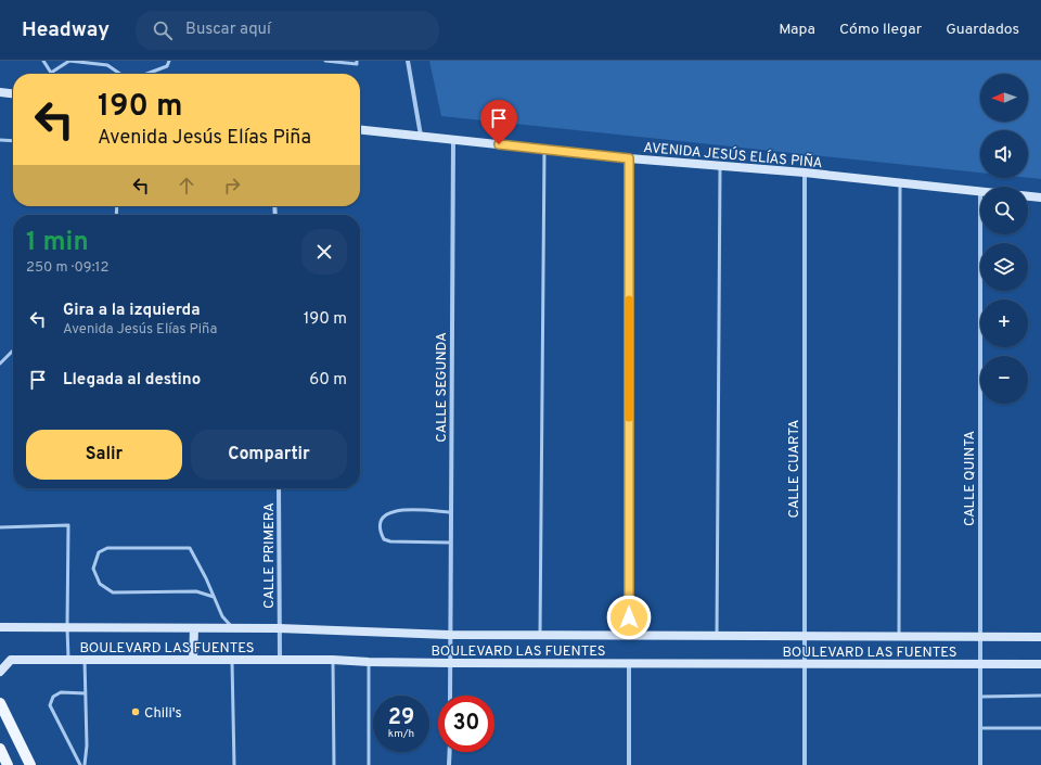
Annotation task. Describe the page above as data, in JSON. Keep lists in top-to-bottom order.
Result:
{
  "streets": {
    "street": [
      "AVENIDA JESÚS ELÍAS PIÑA",
      "CALLE SEGUNDA",
      "CALLE CUARTA",
      "CALLE QUINTA",
      "CALLE PRIMERA",
      "BOULEVARD LAS FUENTES"
    ]
  },
  "crossings": [
    ["AVENIDA JESÚS ELÍAS PIÑA", "CALLE SEGUNDA"],
    ["AVENIDA JESÚS ELÍAS PIÑA", "CALLE CUARTA"],
    ["AVENIDA JESÚS ELÍAS PIÑA", "CALLE QUINTA"],
    ["CALLE SEGUNDA", "BOULEVARD LAS FUENTES"],
    ["CALLE CUARTA", "BOULEVARD LAS FUENTES"],
    ["CALLE QUINTA", "BOULEVARD LAS FUENTES"],
    ["CALLE PRIMERA", "BOULEVARD LAS FUENTES"]
  ],
  "places": ["Chili's"],
  "north": "left",
  "page": {
    "header": "Headway",
    "search": "Buscar aquí",
    "nav": ["Mapa", "Cómo llegar", "Guardados"],
    "map_buttons": ["+", "−"],
    "turn": ["190 m", "Avenida Jesús Elías Piña"],
    "heading": ["1 min", "250 m · 09:12"],
    "list": [
      {
        "name": "Gira a la izquierda",
        "note": "Avenida Jesús Elías Piña",
        "value": "190 m"
      },
      {
        "name": "Llegada al destino",
        "value": "60 m"
      }
    ],
    "buttons": ["Salir", "Compartir"],
    "speed": "29 km/h",
    "limit": "30"
  }
}
